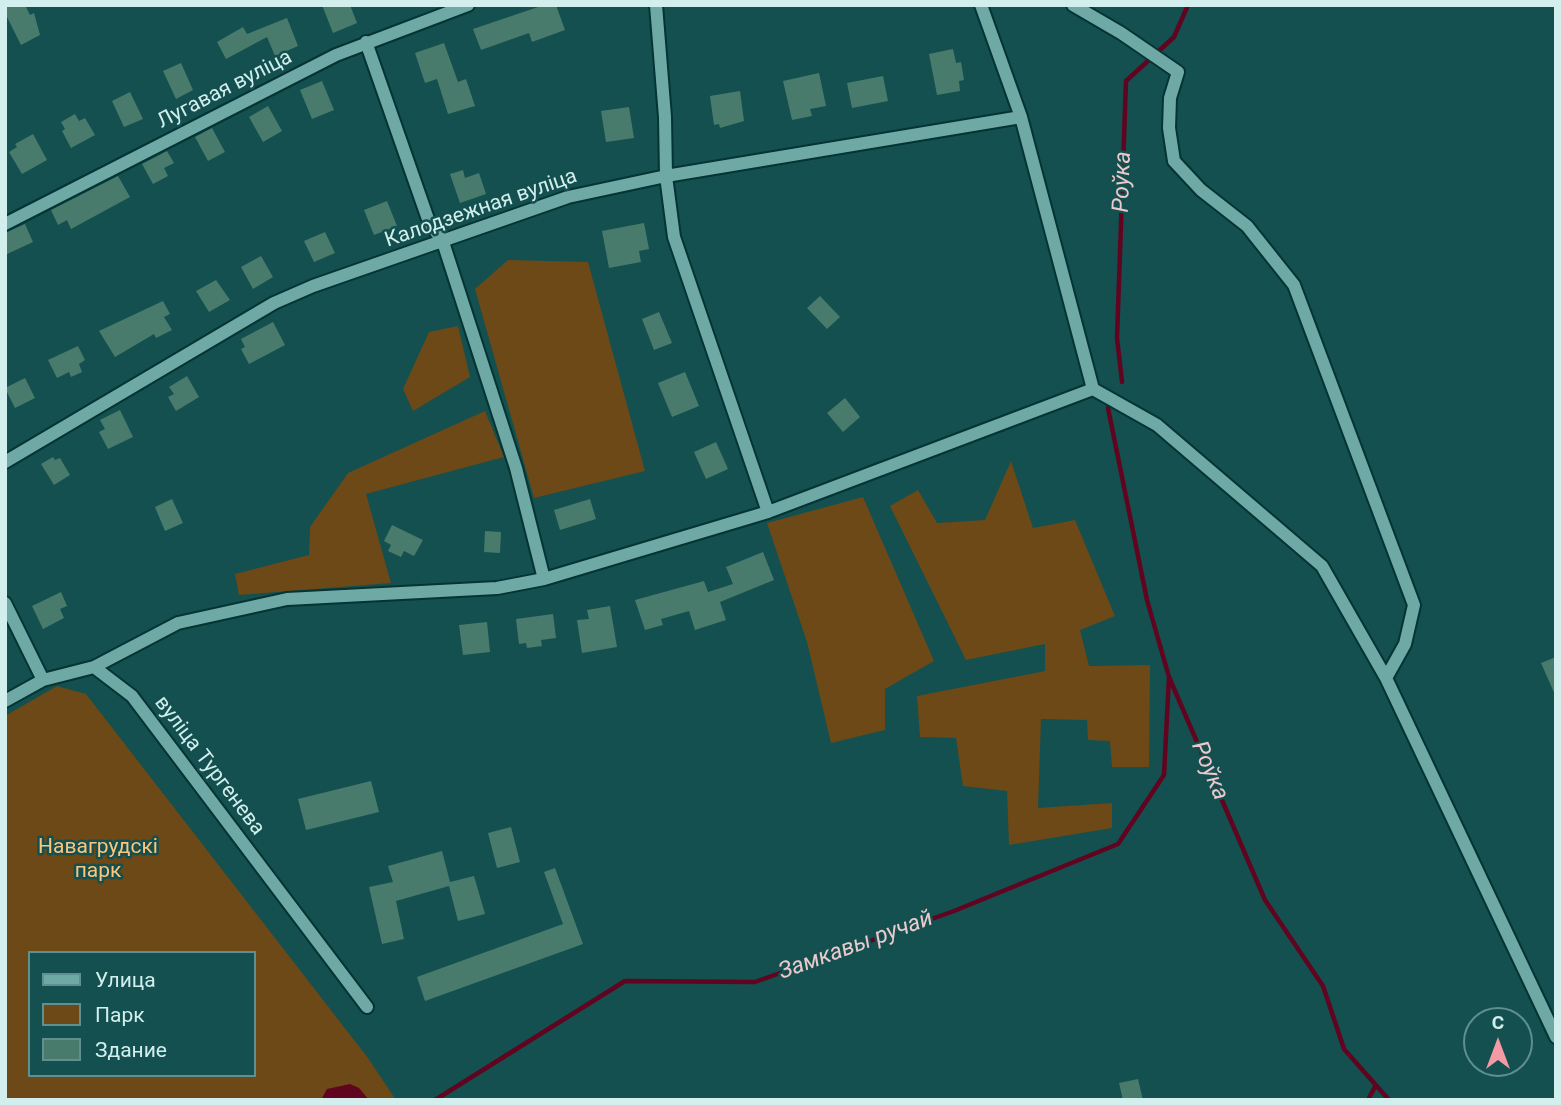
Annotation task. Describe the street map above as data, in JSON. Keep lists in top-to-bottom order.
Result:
{
  "streets": {
    "street": ["Лугавая вуліца", "Калодзежная вуліца", "вуліца Тургенева"]
  },
  "water": ["Роўка", "Замкавы ручай"],
  "parks": ["Навагрудскі парк"],
  "legend": ["Улица", "Парк", "Здание"],
  "north": "top"
}
